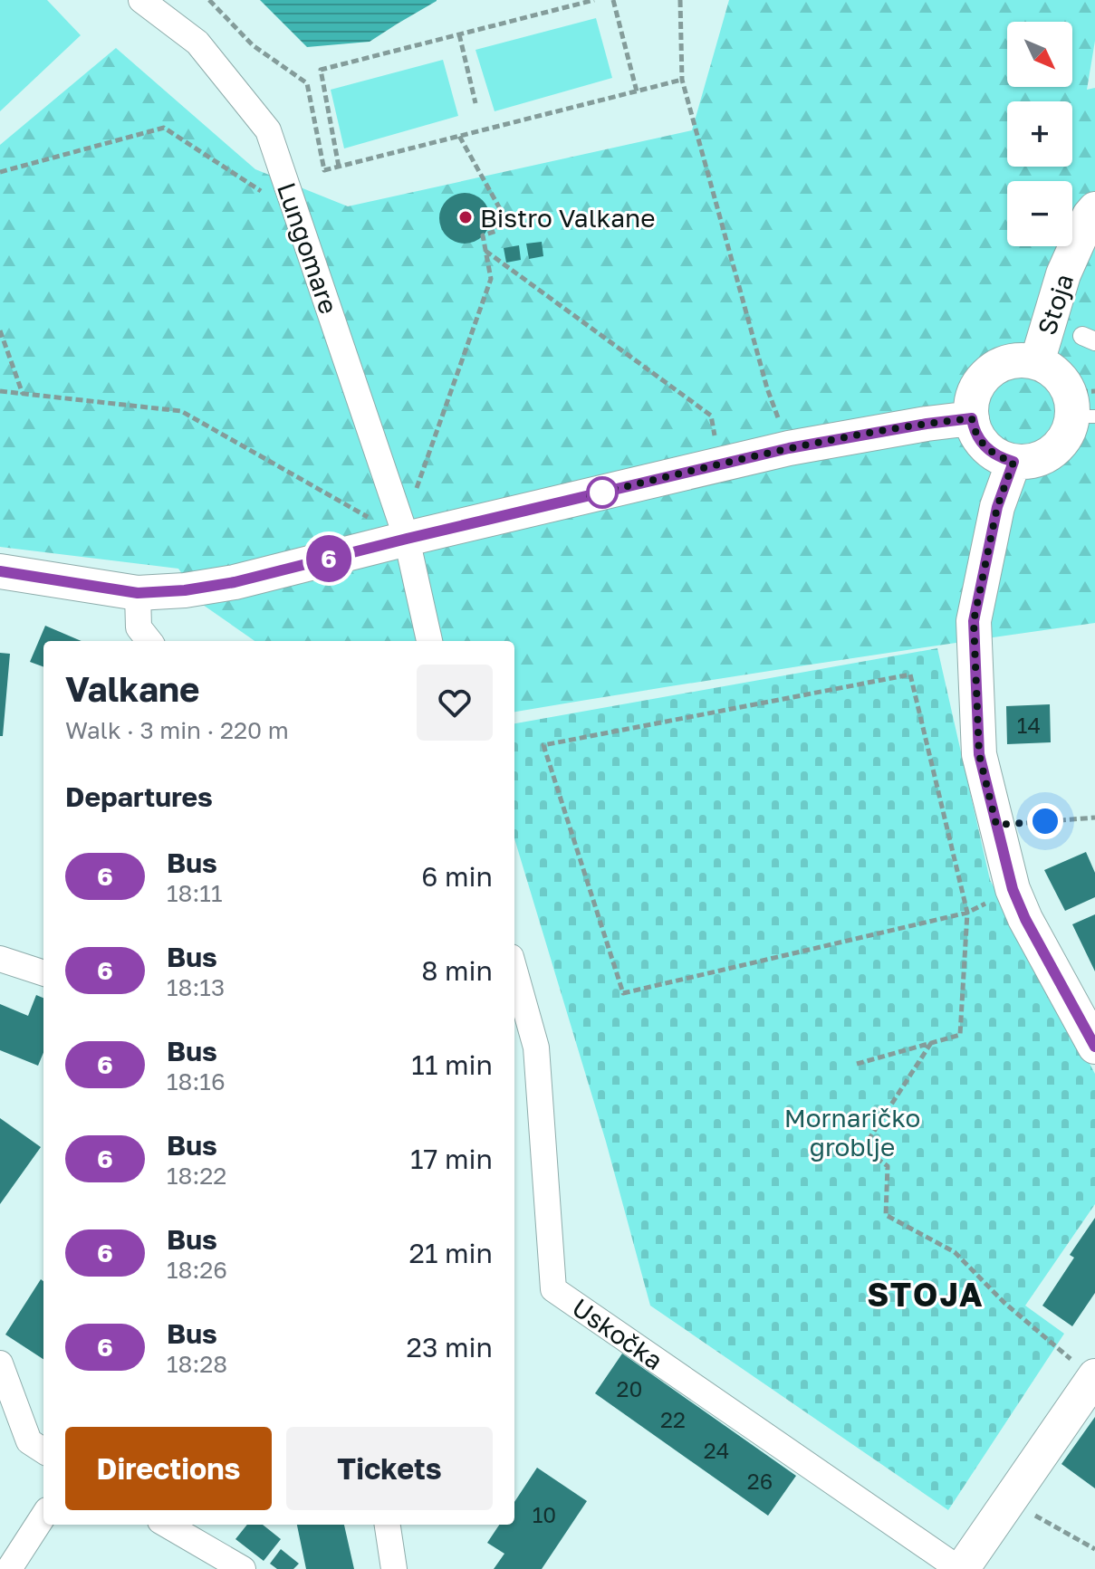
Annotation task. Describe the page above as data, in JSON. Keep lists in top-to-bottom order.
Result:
{
  "streets": {
    "main road": ["Stoja"],
    "street": ["Lungomare", "Uskočka"]
  },
  "districts": ["STOJA"],
  "parks": ["Mornaričko groblje"],
  "places": ["Bistro Valkane"],
  "lines": ["bus line 6"],
  "house_numbers": [
    "14",
    "20",
    "22",
    "24",
    "26",
    "10"
  ],
  "north": "bottom right",
  "page": {
    "on_map": "6",
    "map_buttons": ["+", "−"],
    "heading": [
      ["Valkane", "Walk · 3 min · 220 m"],
      "Departures"
    ],
    "list": [
      {
        "mark": "6",
        "name": "Bus",
        "note": "18:11",
        "value": "6 min"
      },
      {
        "mark": "6",
        "name": "Bus",
        "note": "18:13",
        "value": "8 min"
      },
      {
        "mark": "6",
        "name": "Bus",
        "note": "18:16",
        "value": "11 min"
      },
      {
        "mark": "6",
        "name": "Bus",
        "note": "18:22",
        "value": "17 min"
      },
      {
        "mark": "6",
        "name": "Bus",
        "note": "18:26",
        "value": "21 min"
      },
      {
        "mark": "6",
        "name": "Bus",
        "note": "18:28",
        "value": "23 min"
      }
    ],
    "buttons": ["Directions", "Tickets"]
  }
}
